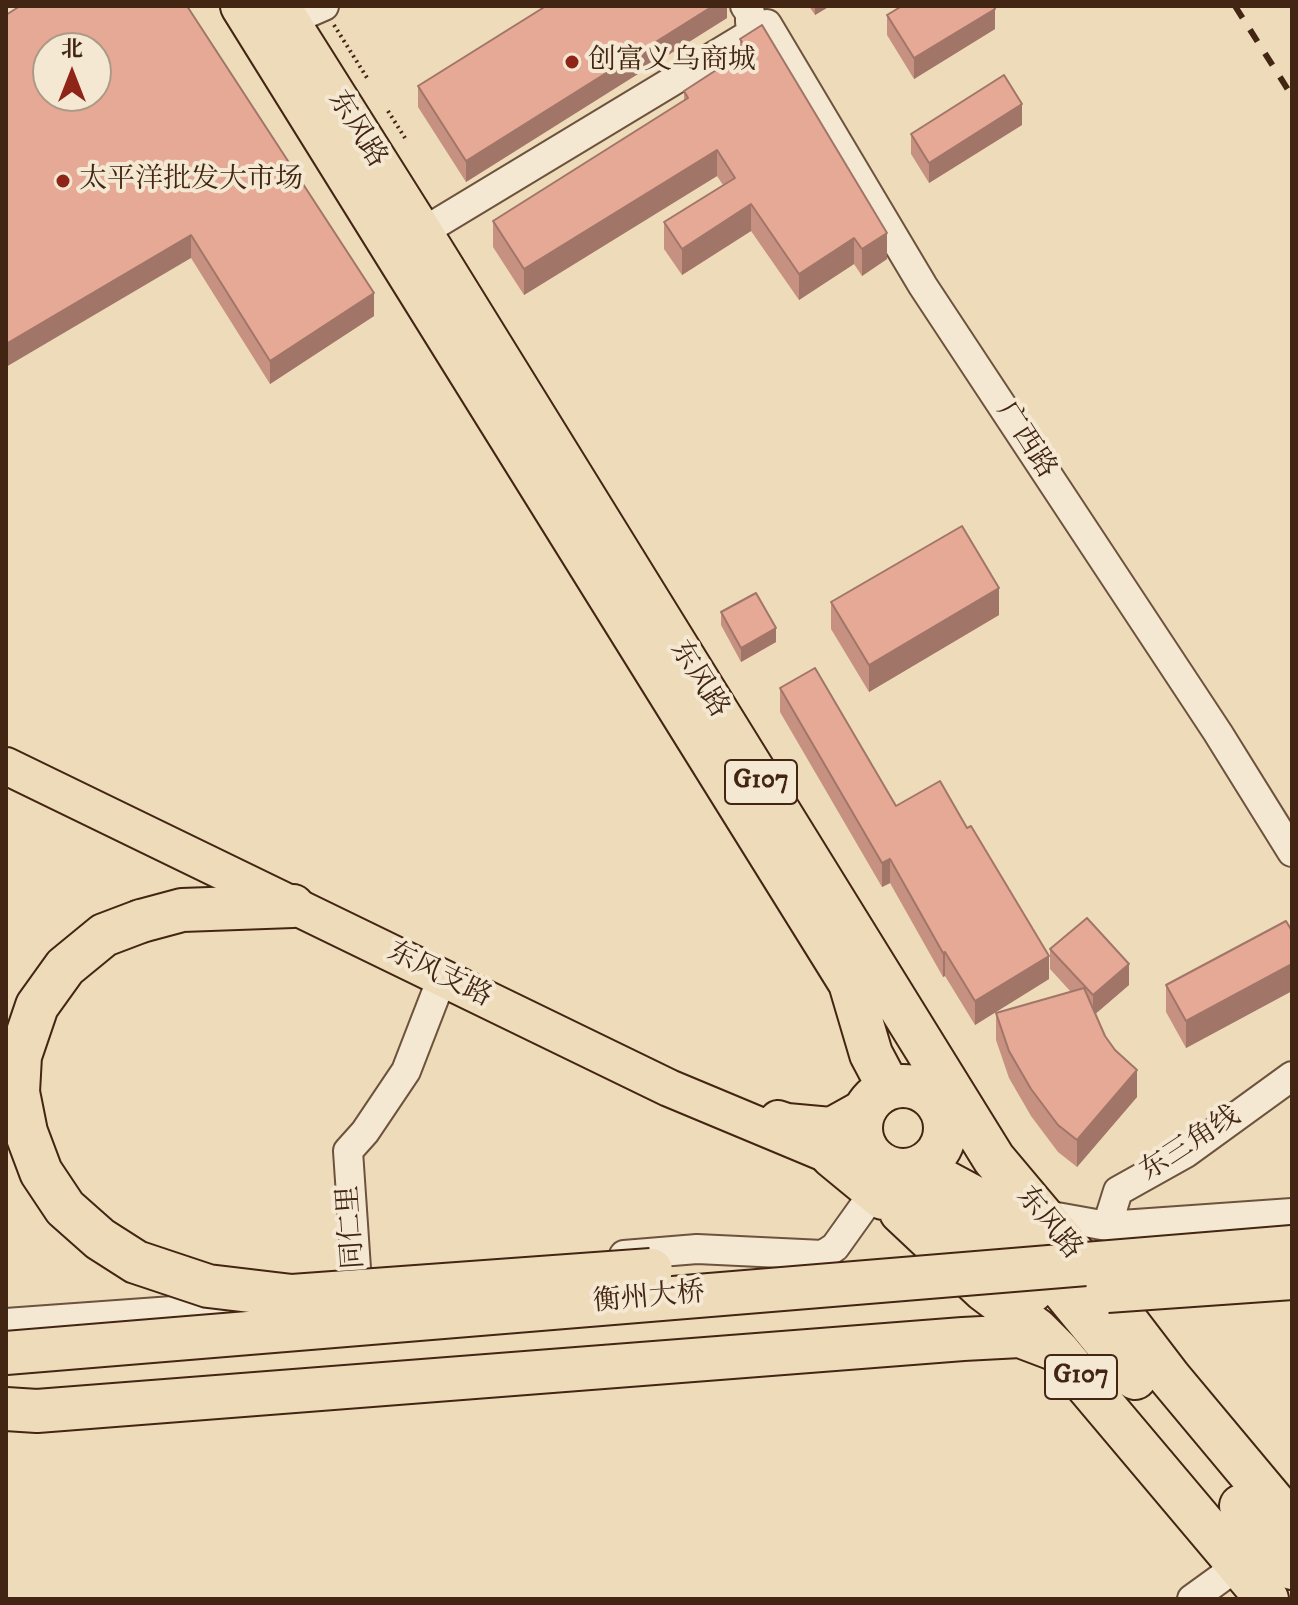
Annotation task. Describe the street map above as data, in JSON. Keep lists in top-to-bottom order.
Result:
{
  "streets": {
    "highway": ["东风路", "G107", "衡州大桥"],
    "main road": ["东风支路"],
    "street": ["广西路", "东三角线", "同仁里"]
  },
  "crossings": [
    ["东风路", "G107"],
    ["东风支路", "同仁里"]
  ],
  "places": ["创富义乌商城", "太平洋批发大市场"],
  "north": "top"
}
